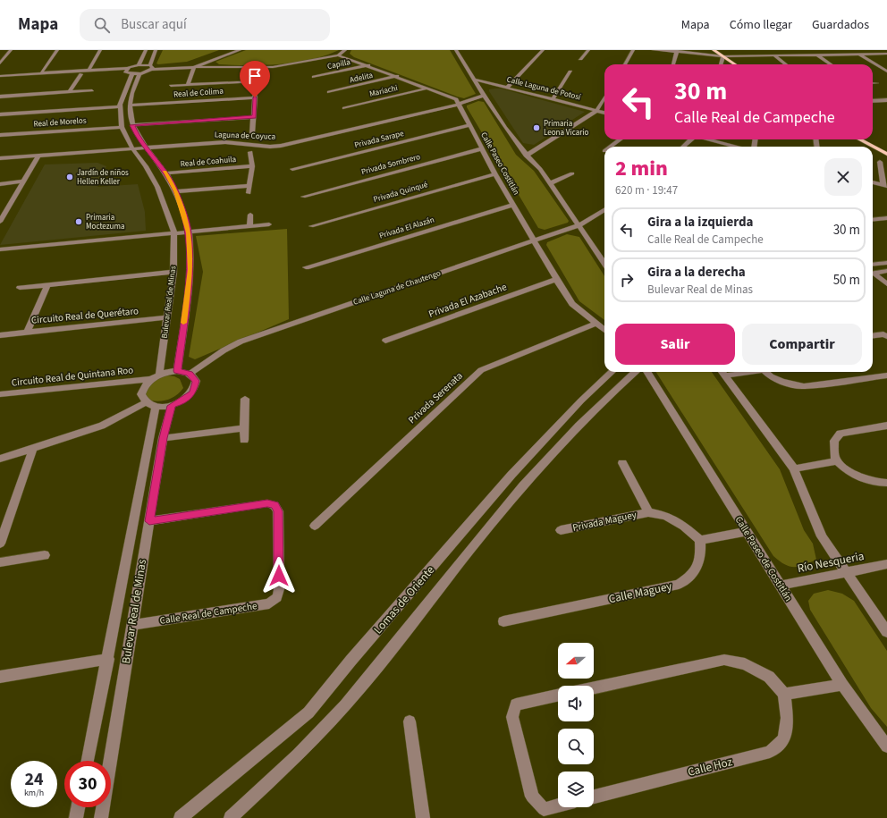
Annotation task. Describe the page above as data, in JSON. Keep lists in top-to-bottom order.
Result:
{
  "streets": {
    "street": [
      "Capilla",
      "Adelita",
      "Calle Laguna de Potosí",
      "Mariachi",
      "Real de Colima",
      "Real de Morelos",
      "Laguna de Coyuca",
      "Privada Sarape",
      "Real de Coahuila",
      "Calle Paseo Costitlán",
      "Privada Sombrero",
      "Privada Quinqué",
      "Privada El Alazán",
      "Calle Laguna de Chautengo",
      "Privada El Azabache",
      "Bulevar Real de Minas",
      "Circuito Real de Querétaro",
      "Circuito Real de Quintana Roo",
      "Privada Serenata",
      "Privada Maguey",
      "Calle Paseo de Costitlán",
      "Río Nesqueria",
      "Calle Maguey",
      "Lomas de Oriente",
      "Calle Real de Campeche",
      "Calle Hoz"
    ]
  },
  "crossings": [
    ["Capilla", "Calle Paseo Costitlán"],
    ["Adelita", "Calle Paseo Costitlán"],
    ["Mariachi", "Calle Paseo Costitlán"],
    ["Real de Colima", "Bulevar Real de Minas"],
    ["Real de Morelos", "Bulevar Real de Minas"],
    ["Laguna de Coyuca", "Calle Paseo Costitlán"],
    ["Laguna de Coyuca", "Bulevar Real de Minas"],
    ["Privada Sarape", "Calle Paseo Costitlán"],
    ["Real de Coahuila", "Bulevar Real de Minas"],
    ["Calle Paseo Costitlán", "Privada Sombrero"],
    ["Calle Paseo Costitlán", "Privada Quinqué"],
    ["Calle Paseo Costitlán", "Privada El Alazán"],
    ["Calle Paseo Costitlán", "Calle Laguna de Chautengo"],
    ["Calle Paseo Costitlán", "Privada El Azabache"],
    ["Calle Paseo Costitlán", "Privada Serenata"],
    ["Calle Laguna de Chautengo", "Bulevar Real de Minas"],
    ["Calle Laguna de Chautengo", "Circuito Real de Quintana Roo"],
    ["Bulevar Real de Minas", "Circuito Real de Querétaro"],
    ["Bulevar Real de Minas", "Circuito Real de Quintana Roo"],
    ["Bulevar Real de Minas", "Calle Real de Campeche"],
    ["Privada Maguey", "Calle Maguey"],
    ["Calle Paseo de Costitlán", "Río Nesqueria"]
  ],
  "places": ["Primaria Leona Vicario", "Jardín de niños Hellen Keller", "Primaria Moctezuma"],
  "north": "left",
  "page": {
    "header": "Mapa",
    "search": "Buscar aquí",
    "nav": ["Mapa", "Cómo llegar", "Guardados"],
    "turn": ["30 m", "Calle Real de Campeche"],
    "heading": ["2 min", "620 m · 19:47"],
    "list": [
      {
        "name": "Gira a la izquierda",
        "note": "Calle Real de Campeche",
        "value": "30 m"
      },
      {
        "name": "Gira a la derecha",
        "note": "Bulevar Real de Minas",
        "value": "50 m"
      }
    ],
    "buttons": ["Salir", "Compartir"],
    "speed": "24 km/h",
    "limit": "30"
  }
}
